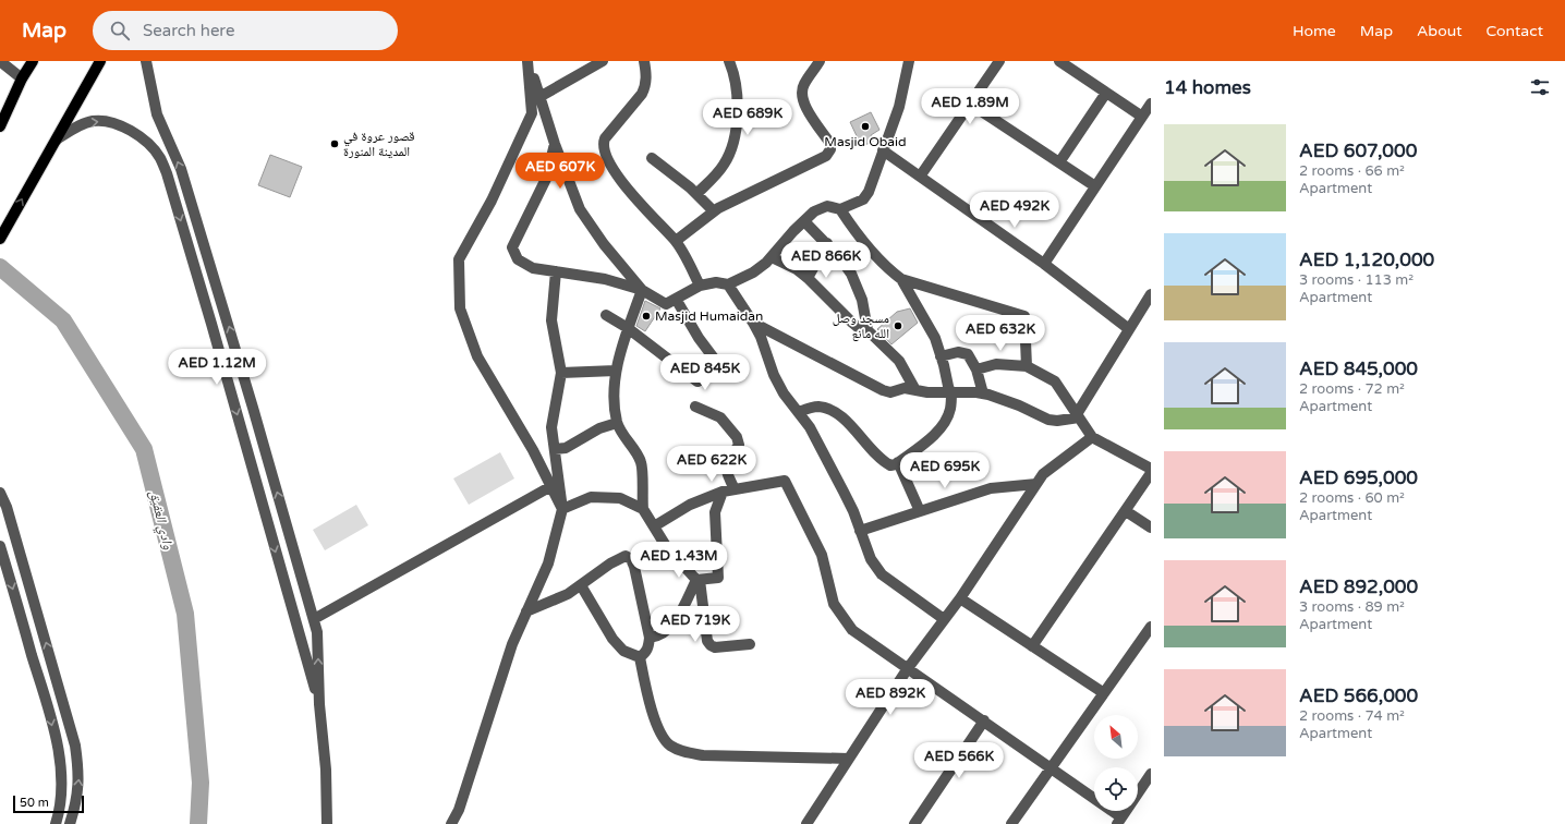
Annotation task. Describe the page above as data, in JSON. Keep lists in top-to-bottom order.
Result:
{
  "water": ["وادي العقيق"],
  "places": [
    "Masjid Obaid",
    "قصور عروة في المدينة المنورة",
    "Masjid Humaidan",
    "مسجد وصل الله مانع"
  ],
  "scale_bar": "50 m",
  "north": "top left",
  "page": {
    "header": "Map",
    "search": "Search here",
    "nav": [
      "Home",
      "Map",
      "About",
      "Contact"
    ],
    "heading": "14 homes",
    "price": [
      "AED 1.89M",
      "AED 689K",
      "AED 607K",
      "AED 492K",
      "AED 866K",
      "AED 632K",
      "AED 1.12M",
      "AED 845K",
      "AED 622K",
      "AED 695K",
      "AED 1.43M",
      "AED 719K",
      "AED 892K",
      "AED 566K"
    ],
    "list": [
      {
        "name": "AED 607,000",
        "note": "2 rooms · 66 m² · Apartment"
      },
      {
        "name": "AED 1,120,000",
        "note": "3 rooms · 113 m² · Apartment"
      },
      {
        "name": "AED 845,000",
        "note": "2 rooms · 72 m² · Apartment"
      },
      {
        "name": "AED 695,000",
        "note": "2 rooms · 60 m² · Apartment"
      },
      {
        "name": "AED 892,000",
        "note": "3 rooms · 89 m² · Apartment"
      },
      {
        "name": "AED 566,000",
        "note": "2 rooms · 74 m² · Apartment"
      }
    ],
    "scale": "50 m"
  }
}
